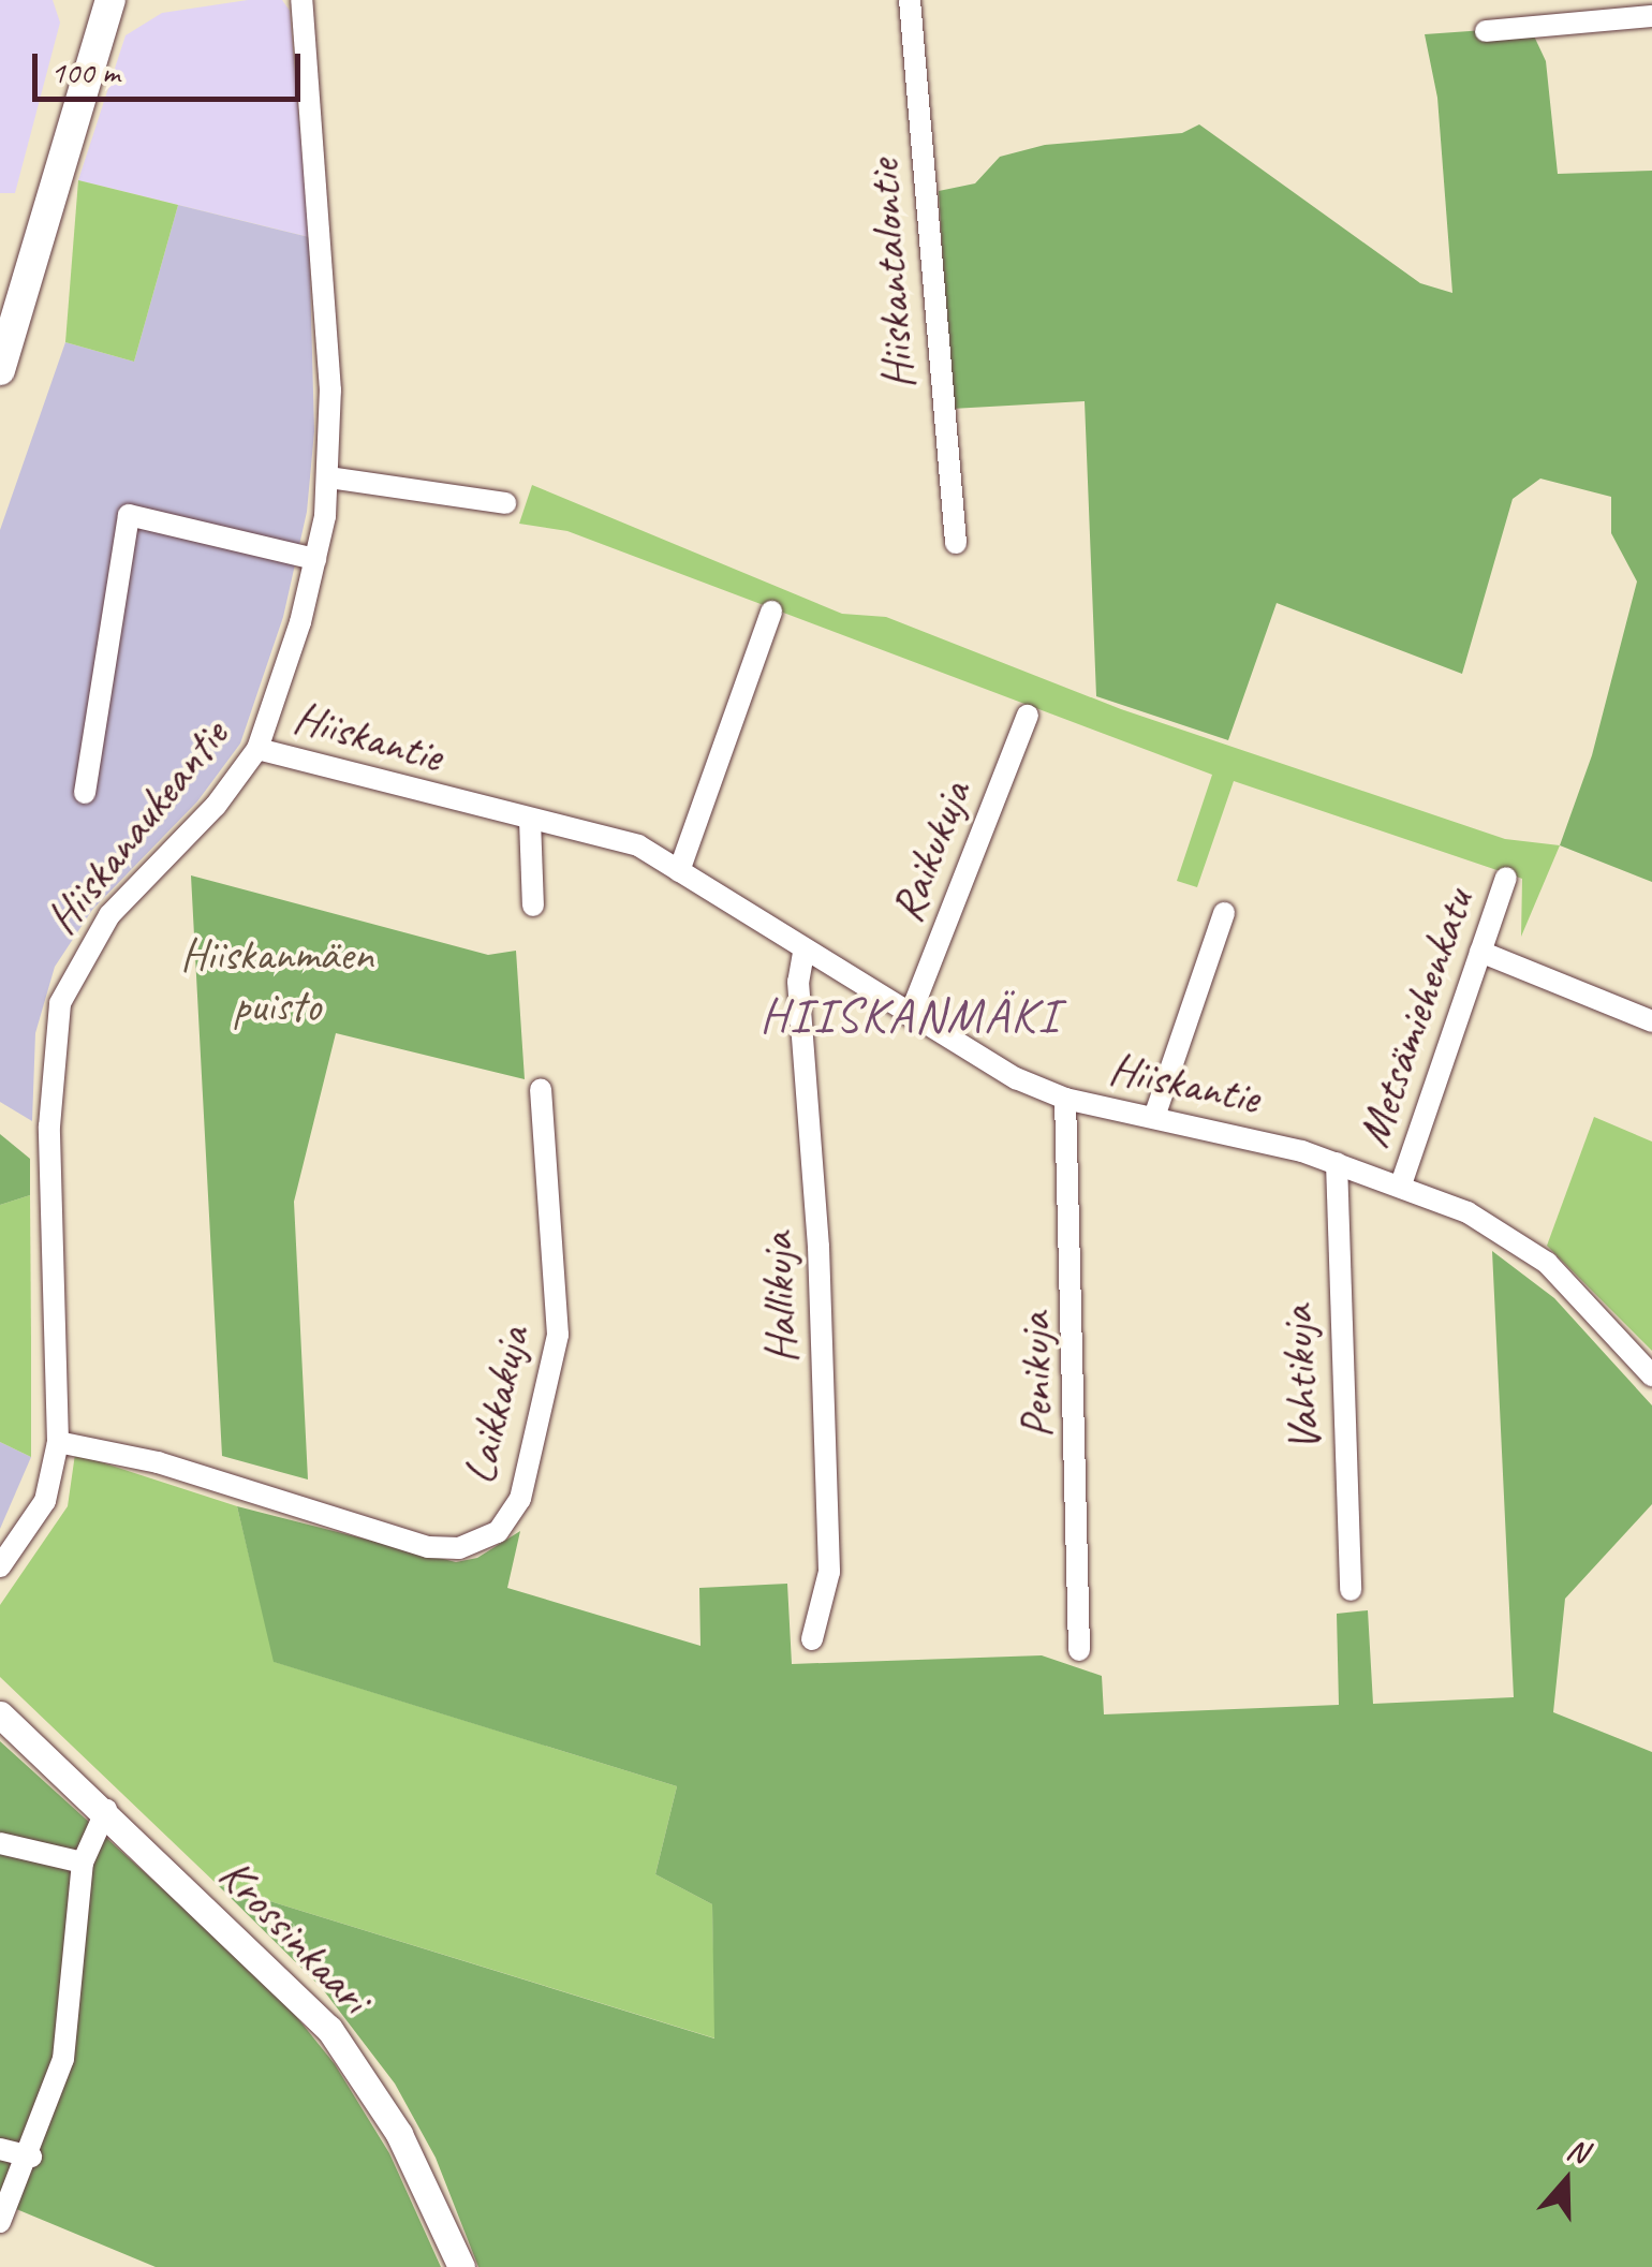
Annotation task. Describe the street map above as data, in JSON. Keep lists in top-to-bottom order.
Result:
{
  "streets": {
    "street": [
      "Hiiskantalontie",
      "Hiiskantie",
      "Hiiskanaukeantie",
      "Raikukuja",
      "Metsämiehenkatu",
      "Hallikuja",
      "Penikuja",
      "Vahtikuja",
      "Laikkakuja",
      "Krossinkaari"
    ]
  },
  "crossings": [
    ["Hiiskantie", "Hiiskanaukeantie"],
    ["Hiiskantie", "Raikukuja"],
    ["Hiiskantie", "Metsämiehenkatu"],
    ["Hiiskantie", "Hallikuja"],
    ["Hiiskantie", "Penikuja"],
    ["Hiiskantie", "Vahtikuja"],
    ["Hiiskanaukeantie", "Laikkakuja"]
  ],
  "districts": ["HIISKANMÄKI"],
  "parks": ["Hiiskanmäen puisto"],
  "scale_bar": "100 m",
  "north": "top"
}
